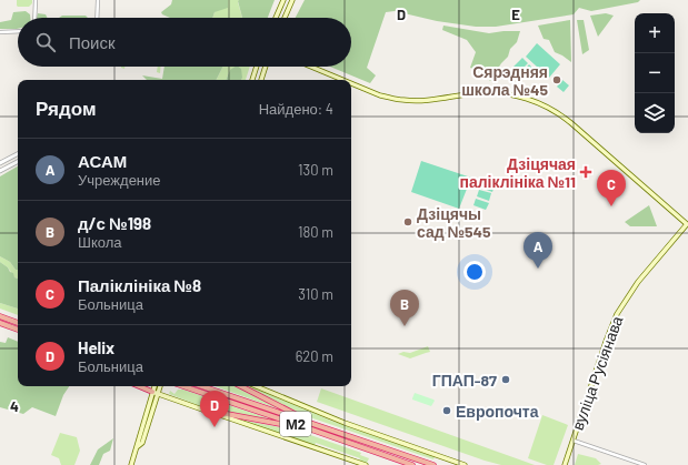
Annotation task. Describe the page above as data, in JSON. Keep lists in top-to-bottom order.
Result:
{
  "streets": {
    "highway": ["М2"],
    "main road": ["вуліца Русіянава"]
  },
  "places": {
    "other": [
      "Сярэдняя школа №45",
      "Дзіцячы сад №545",
      "ГПАП-87",
      "Европочта"
    ],
    "health": ["Дзіцячая паліклініка №11"]
  },
  "page": {
    "map_buttons": ["+", "−"],
    "search": "Поиск",
    "heading": ["Рядом", "Найдено: 4"],
    "list": [
      {
        "mark": "A",
        "name": "АСАМ",
        "note": "Учреждение",
        "value": "130 m"
      },
      {
        "mark": "B",
        "name": "д/с №198",
        "note": "Школа",
        "value": "180 m"
      },
      {
        "mark": "C",
        "name": "Паліклініка №8",
        "note": "Больница",
        "value": "310 m"
      },
      {
        "mark": "D",
        "name": "Helix",
        "note": "Больница",
        "value": "620 m"
      }
    ],
    "pins": [
      "C",
      "A",
      "B",
      "D"
    ]
  },
  "grid": {
    "columns": ["D", "E"],
    "rows": ["4"]
  }
}
